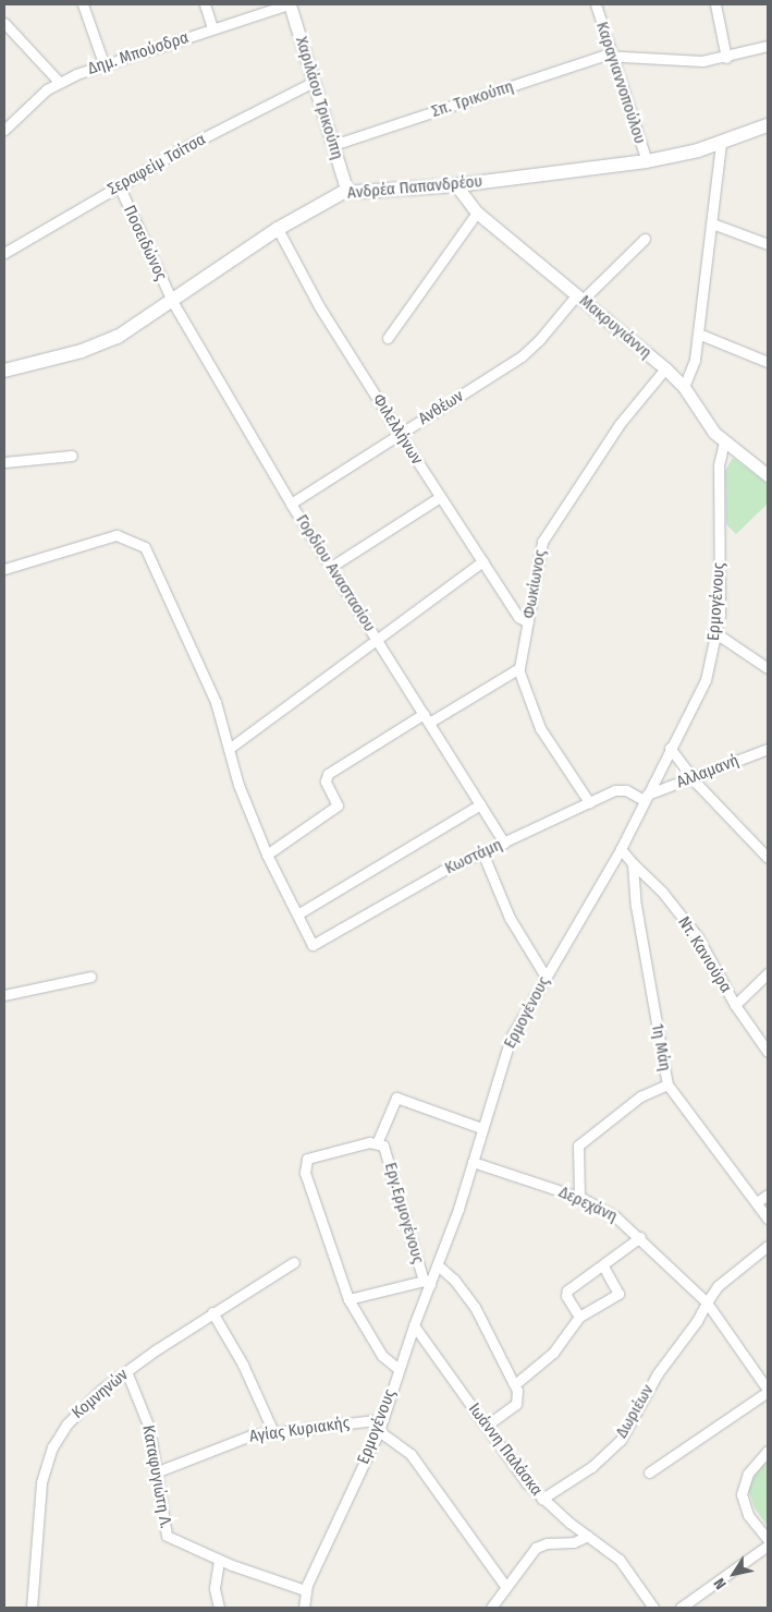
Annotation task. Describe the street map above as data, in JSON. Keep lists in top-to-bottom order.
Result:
{
  "streets": {
    "main road": ["Ανδρέα Παπανδρέου"],
    "street": [
      "Δημ. Μπούσδρα",
      "Καραγιαννοπούλου",
      "Χαριλάου Τρικούπη",
      "Σπ. Τρικούπη",
      "Σεραφείμ Τσίτσα",
      "Ποσειδώνος",
      "Μακρυγιάννη",
      "Ανθέων",
      "Φιλελλήνων",
      "Γορδίου Αναστασίου",
      "Φωκίωνος",
      "Ερμογένους",
      "Αλλαμανή",
      "Κωστάμη",
      "Ντ. Κανιούρα",
      "1η Μάη",
      "Δερεχάνη",
      "Εργ.Ερμογένους",
      "Κομνηνών",
      "Δωριέων",
      "Αγίας Κυριακής",
      "Ιωάννη Παλάσκα",
      "Καταφυγιώτη Λ."
    ]
  },
  "crossings": [
    ["Δημ. Μπούσδρα", "Χαριλάου Τρικούπη"],
    ["Καραγιαννοπούλου", "Σπ. Τρικούπη"],
    ["Καραγιαννοπούλου", "Ανδρέα Παπανδρέου"],
    ["Χαριλάου Τρικούπη", "Σπ. Τρικούπη"],
    ["Χαριλάου Τρικούπη", "Σεραφείμ Τσίτσα"],
    ["Χαριλάου Τρικούπη", "Ανδρέα Παπανδρέου"],
    ["Σεραφείμ Τσίτσα", "Ποσειδώνος"],
    ["Ανδρέα Παπανδρέου", "Ποσειδώνος"],
    ["Ανδρέα Παπανδρέου", "Μακρυγιάννη"],
    ["Ανδρέα Παπανδρέου", "Φιλελλήνων"],
    ["Ανδρέα Παπανδρέου", "Γορδίου Αναστασίου"],
    ["Ποσειδώνος", "Γορδίου Αναστασίου"],
    ["Μακρυγιάννη", "Ανθέων"],
    ["Μακρυγιάννη", "Φωκίωνος"],
    ["Μακρυγιάννη", "Ερμογένους"],
    ["Ανθέων", "Φιλελλήνων"],
    ["Ανθέων", "Γορδίου Αναστασίου"],
    ["Φιλελλήνων", "Φωκίωνος"],
    ["Γορδίου Αναστασίου", "Κωστάμη"],
    ["Ερμογένους", "Αλλαμανή"],
    ["Ερμογένους", "Κωστάμη"],
    ["Ερμογένους", "Δερεχάνη"],
    ["Ερμογένους", "Εργ.Ερμογένους"],
    ["Ερμογένους", "Αγίας Κυριακής"],
    ["Ερμογένους", "Ιωάννη Παλάσκα"],
    ["Ερμογένους", "Καταφυγιώτη Λ."],
    ["Αλλαμανή", "Κωστάμη"],
    ["Ντ. Κανιούρα", "1η Μάη"],
    ["Δερεχάνη", "Δωριέων"],
    ["Κομνηνών", "Καταφυγιώτη Λ."],
    ["Δωριέων", "Ιωάννη Παλάσκα"],
    ["Αγίας Κυριακής", "Καταφυγιώτη Λ."]
  ],
  "north": "bottom left"
}
